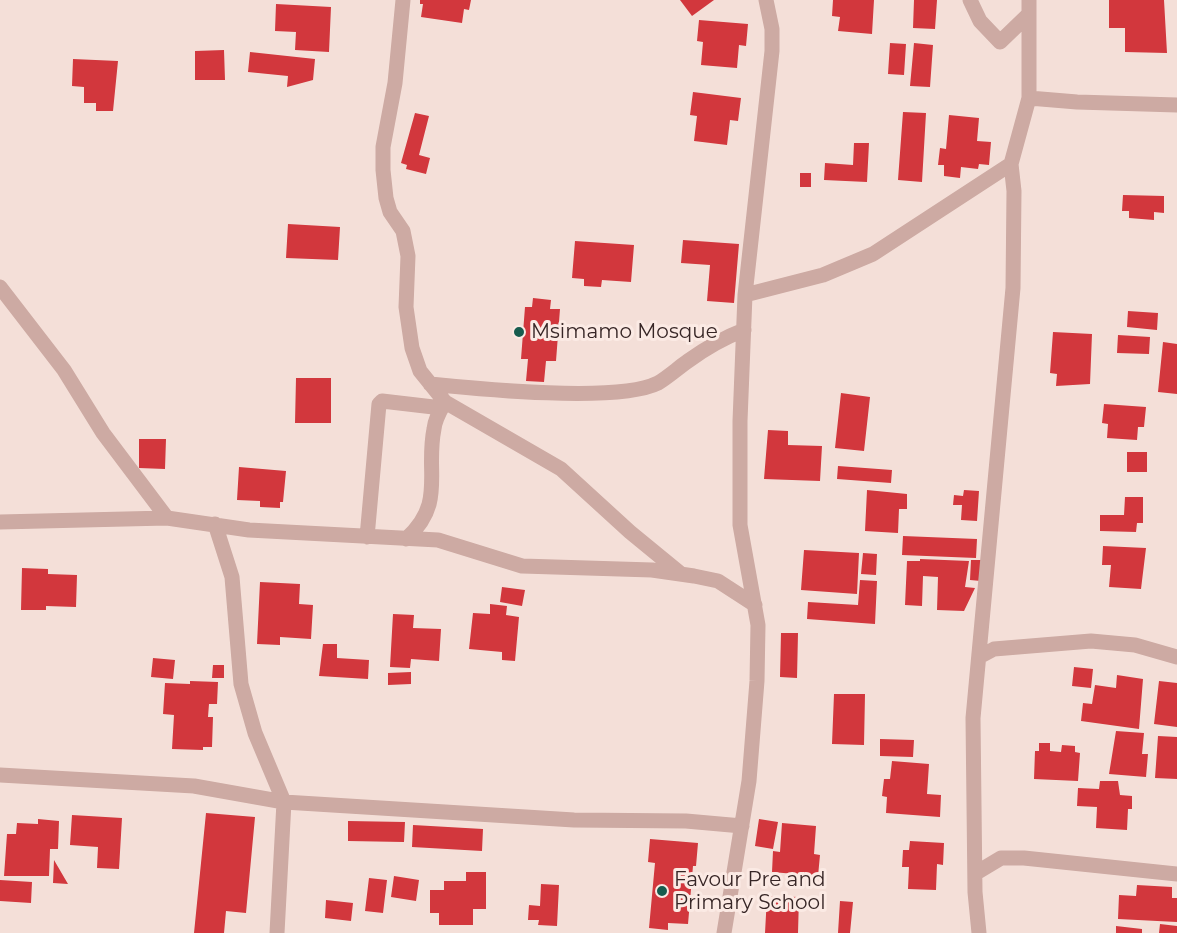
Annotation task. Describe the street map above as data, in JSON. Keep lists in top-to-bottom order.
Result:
{
  "places": ["Msimamo Mosque", "Favour Pre and Primary School"]
}
